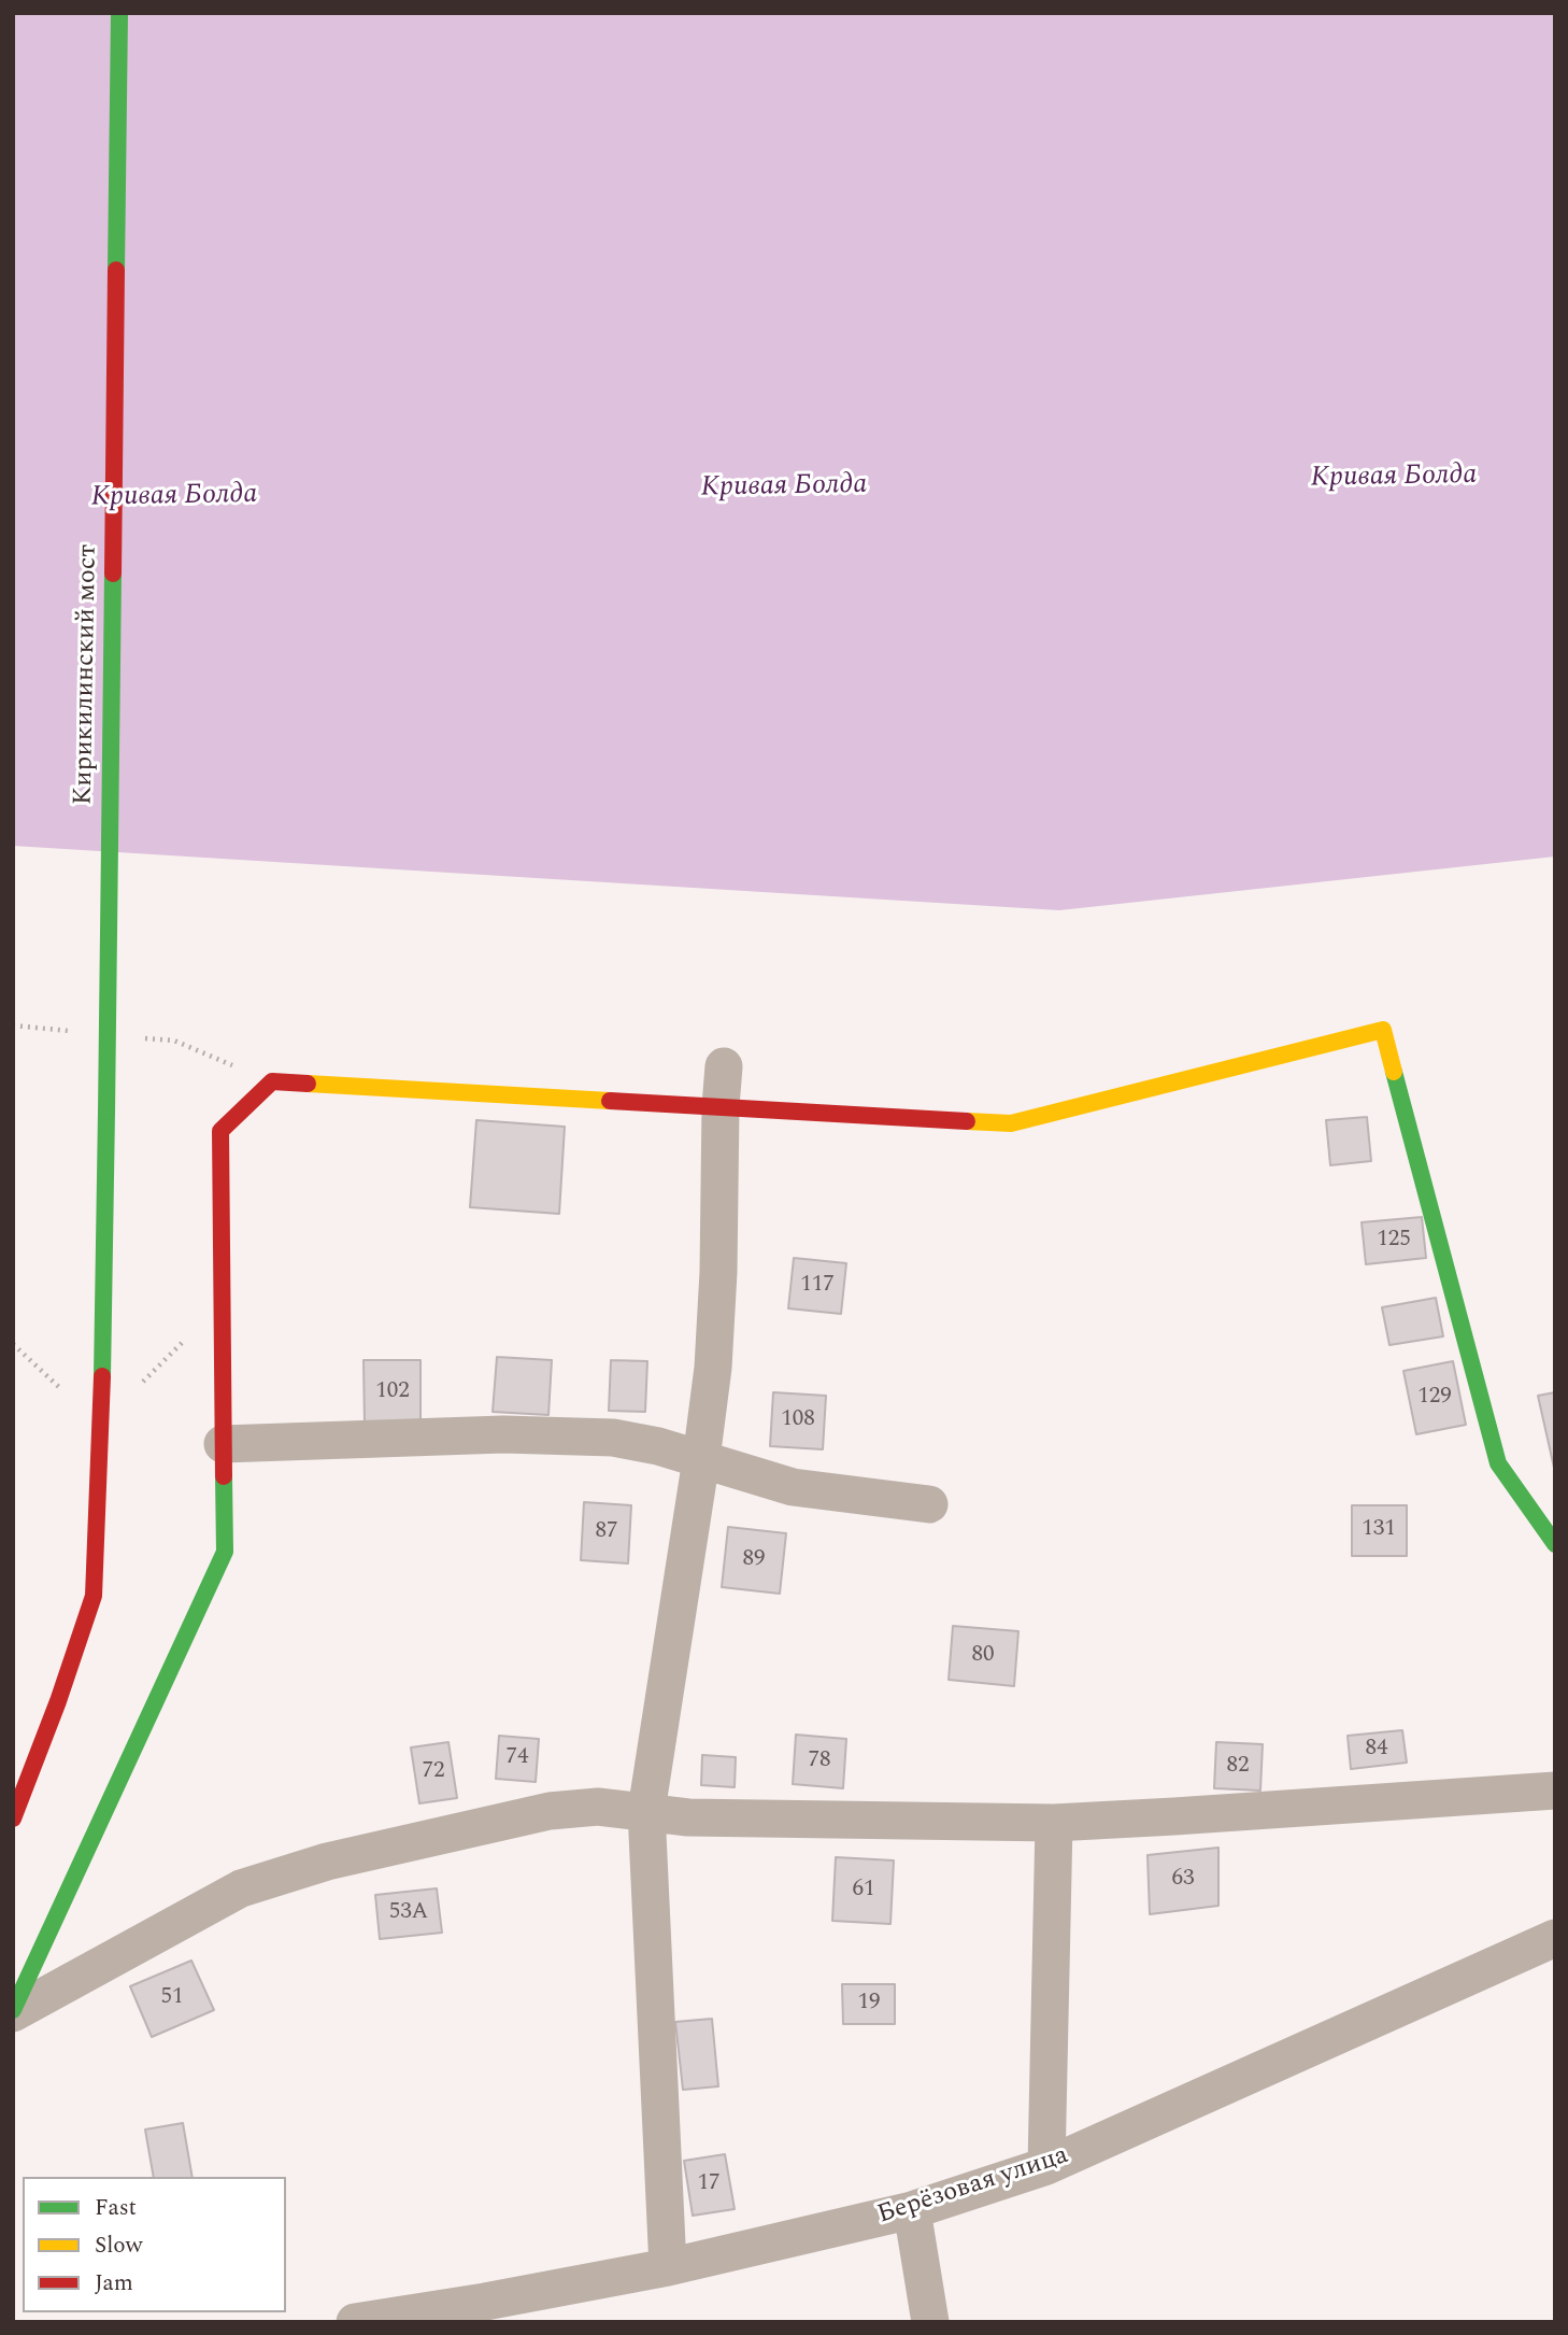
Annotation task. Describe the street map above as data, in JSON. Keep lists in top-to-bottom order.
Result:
{
  "streets": {
    "street": ["Кирикилинский мост", "Берёзовая улица"]
  },
  "water": ["Кривая Болда"],
  "house_numbers": [
    "125",
    "117",
    "102",
    "129",
    "108",
    "131",
    "87",
    "89",
    "80",
    "84",
    "74",
    "78",
    "82",
    "72",
    "63",
    "61",
    "53А",
    "51",
    "19",
    "17"
  ],
  "legend": ["Fast", "Slow", "Jam"]
}
